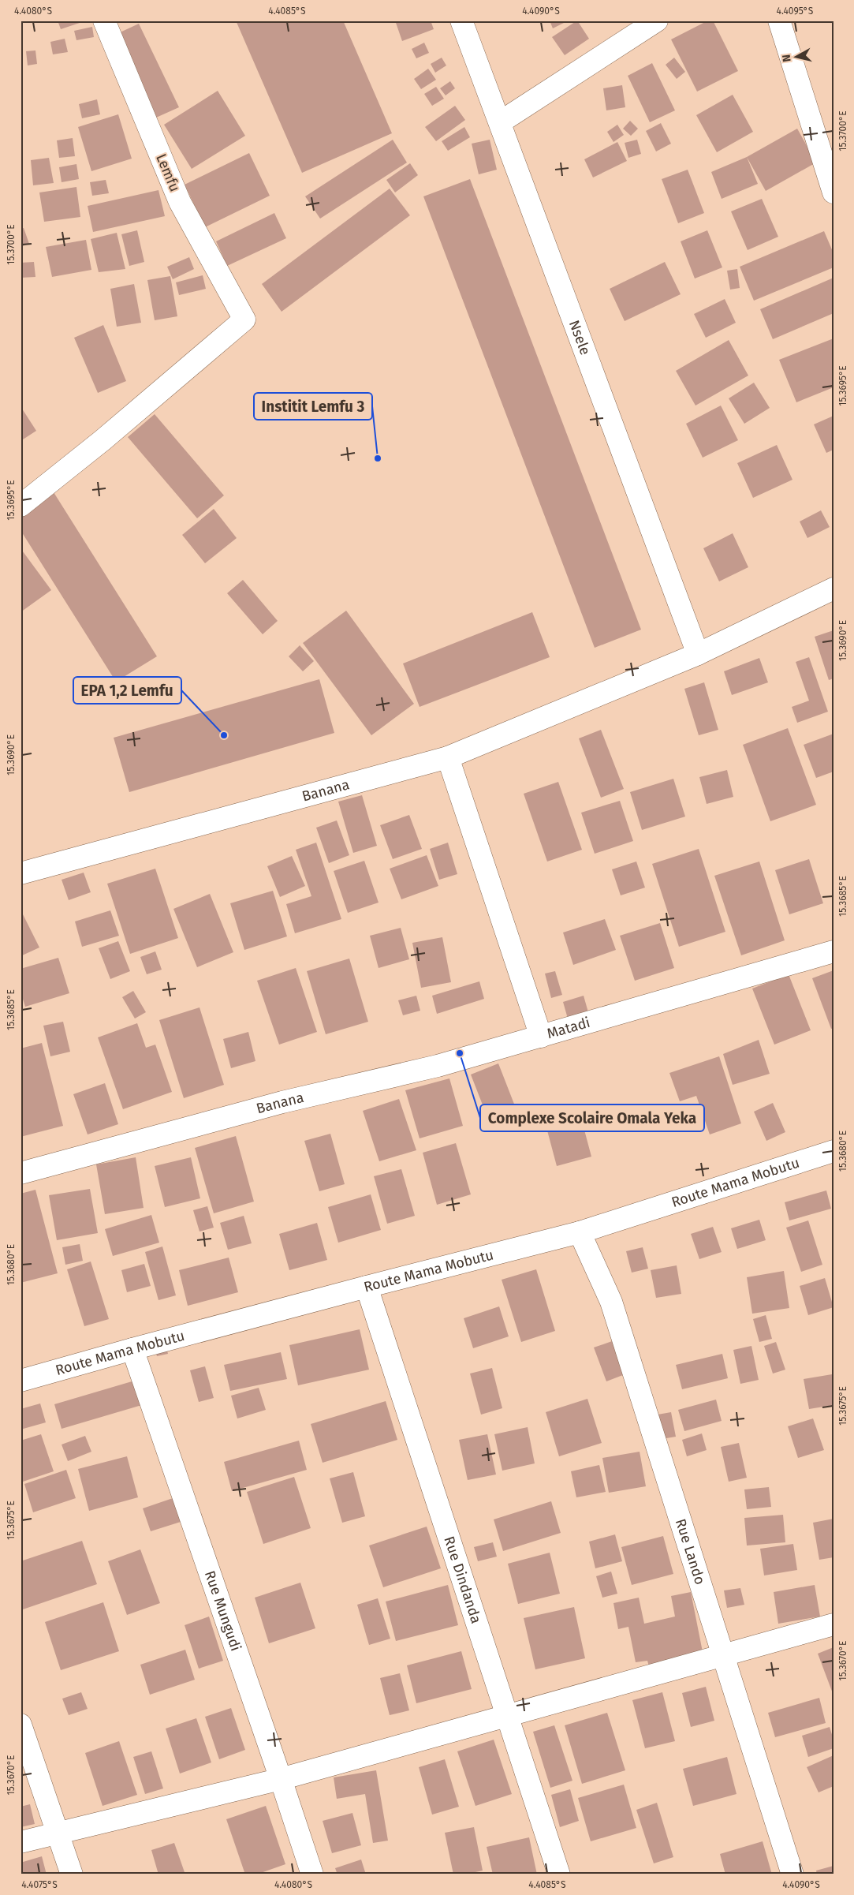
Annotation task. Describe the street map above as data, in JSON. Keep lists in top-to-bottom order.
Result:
{
  "streets": {
    "street": [
      "Lemfu",
      "Nsele",
      "Banana",
      "Matadi",
      "Route Mama Mobutu",
      "Rue Lando",
      "Rue Dindanda",
      "Rue Mungudi"
    ]
  },
  "crossings": [
    ["Nsele", "Banana"],
    ["Banana", "Matadi"],
    ["Route Mama Mobutu", "Rue Lando"],
    ["Route Mama Mobutu", "Rue Dindanda"],
    ["Route Mama Mobutu", "Rue Mungudi"]
  ],
  "places": ["Institit Lemfu 3", "EPA 1,2 Lemfu", "Complexe Scolaire Omala Yeka"],
  "north": "left",
  "coordinates": [
    "4.4080°S",
    "4.4085°S",
    "4.4090°S",
    "4.4095°S",
    "15.3700°E",
    "15.3695°E",
    "15.3690°E",
    "15.3685°E",
    "15.3680°E",
    "15.3675°E",
    "15.3670°E",
    "4.4075°S"
  ]
}
